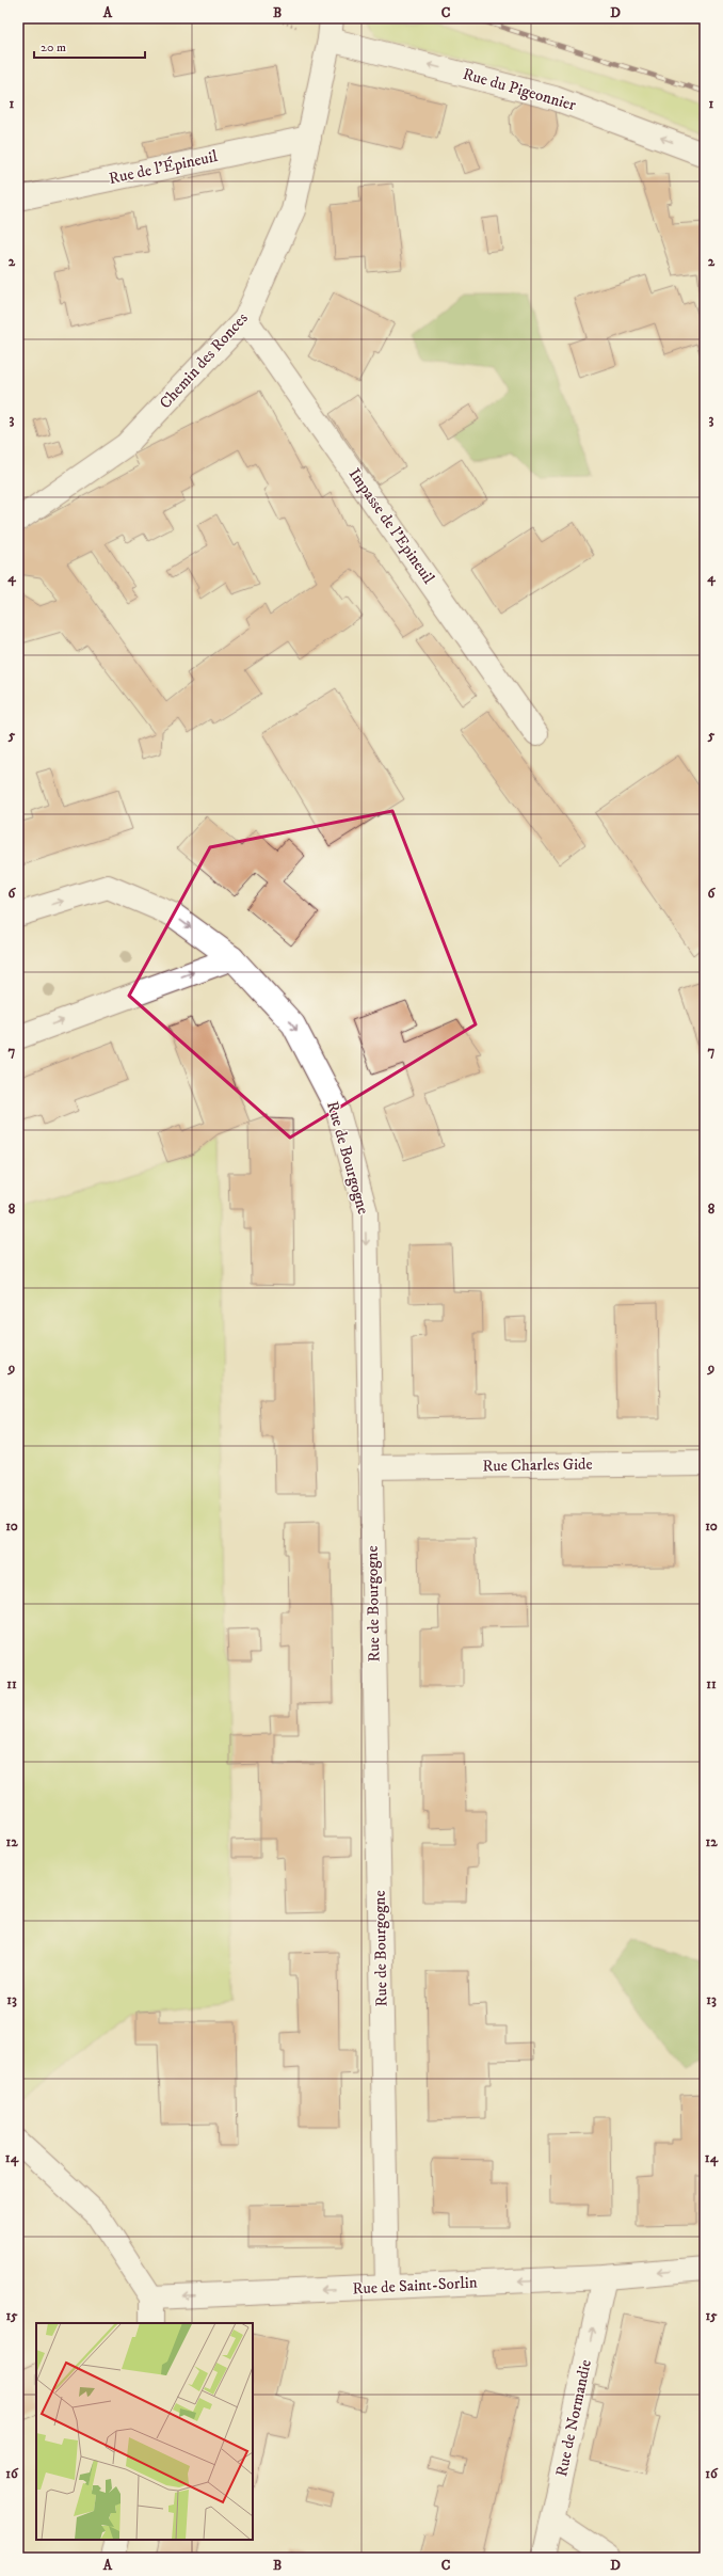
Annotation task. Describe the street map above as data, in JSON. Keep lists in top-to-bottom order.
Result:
{
  "streets": {
    "street": [
      "Rue du Pigeonnier",
      "Rue de l'Épineuil",
      "Chemin des Ronces",
      "Impasse de l'Epineuil",
      "Rue de Bourgogne",
      "Rue Charles Gide",
      "Rue de Saint-Sorlin",
      "Rue de Normandie"
    ]
  },
  "crossings": [
    ["Rue du Pigeonnier", "Chemin des Ronces"],
    ["Rue de l'Épineuil", "Chemin des Ronces"],
    ["Chemin des Ronces", "Impasse de l'Epineuil"],
    ["Rue de Bourgogne", "Rue Charles Gide"],
    ["Rue de Bourgogne", "Rue de Saint-Sorlin"],
    ["Rue de Saint-Sorlin", "Rue de Normandie"]
  ],
  "one_way": [
    "Rue du Pigeonnier",
    "Rue de Bourgogne",
    "Rue de Saint-Sorlin",
    "Rue de Normandie"
  ],
  "scale_bar": "20 m",
  "grid": {
    "columns": [
      "A",
      "B",
      "C",
      "D"
    ],
    "rows": [
      "1",
      "2",
      "3",
      "4",
      "5",
      "6",
      "7",
      "8",
      "9",
      "10",
      "11",
      "12",
      "13",
      "14",
      "15",
      "16"
    ]
  }
}
